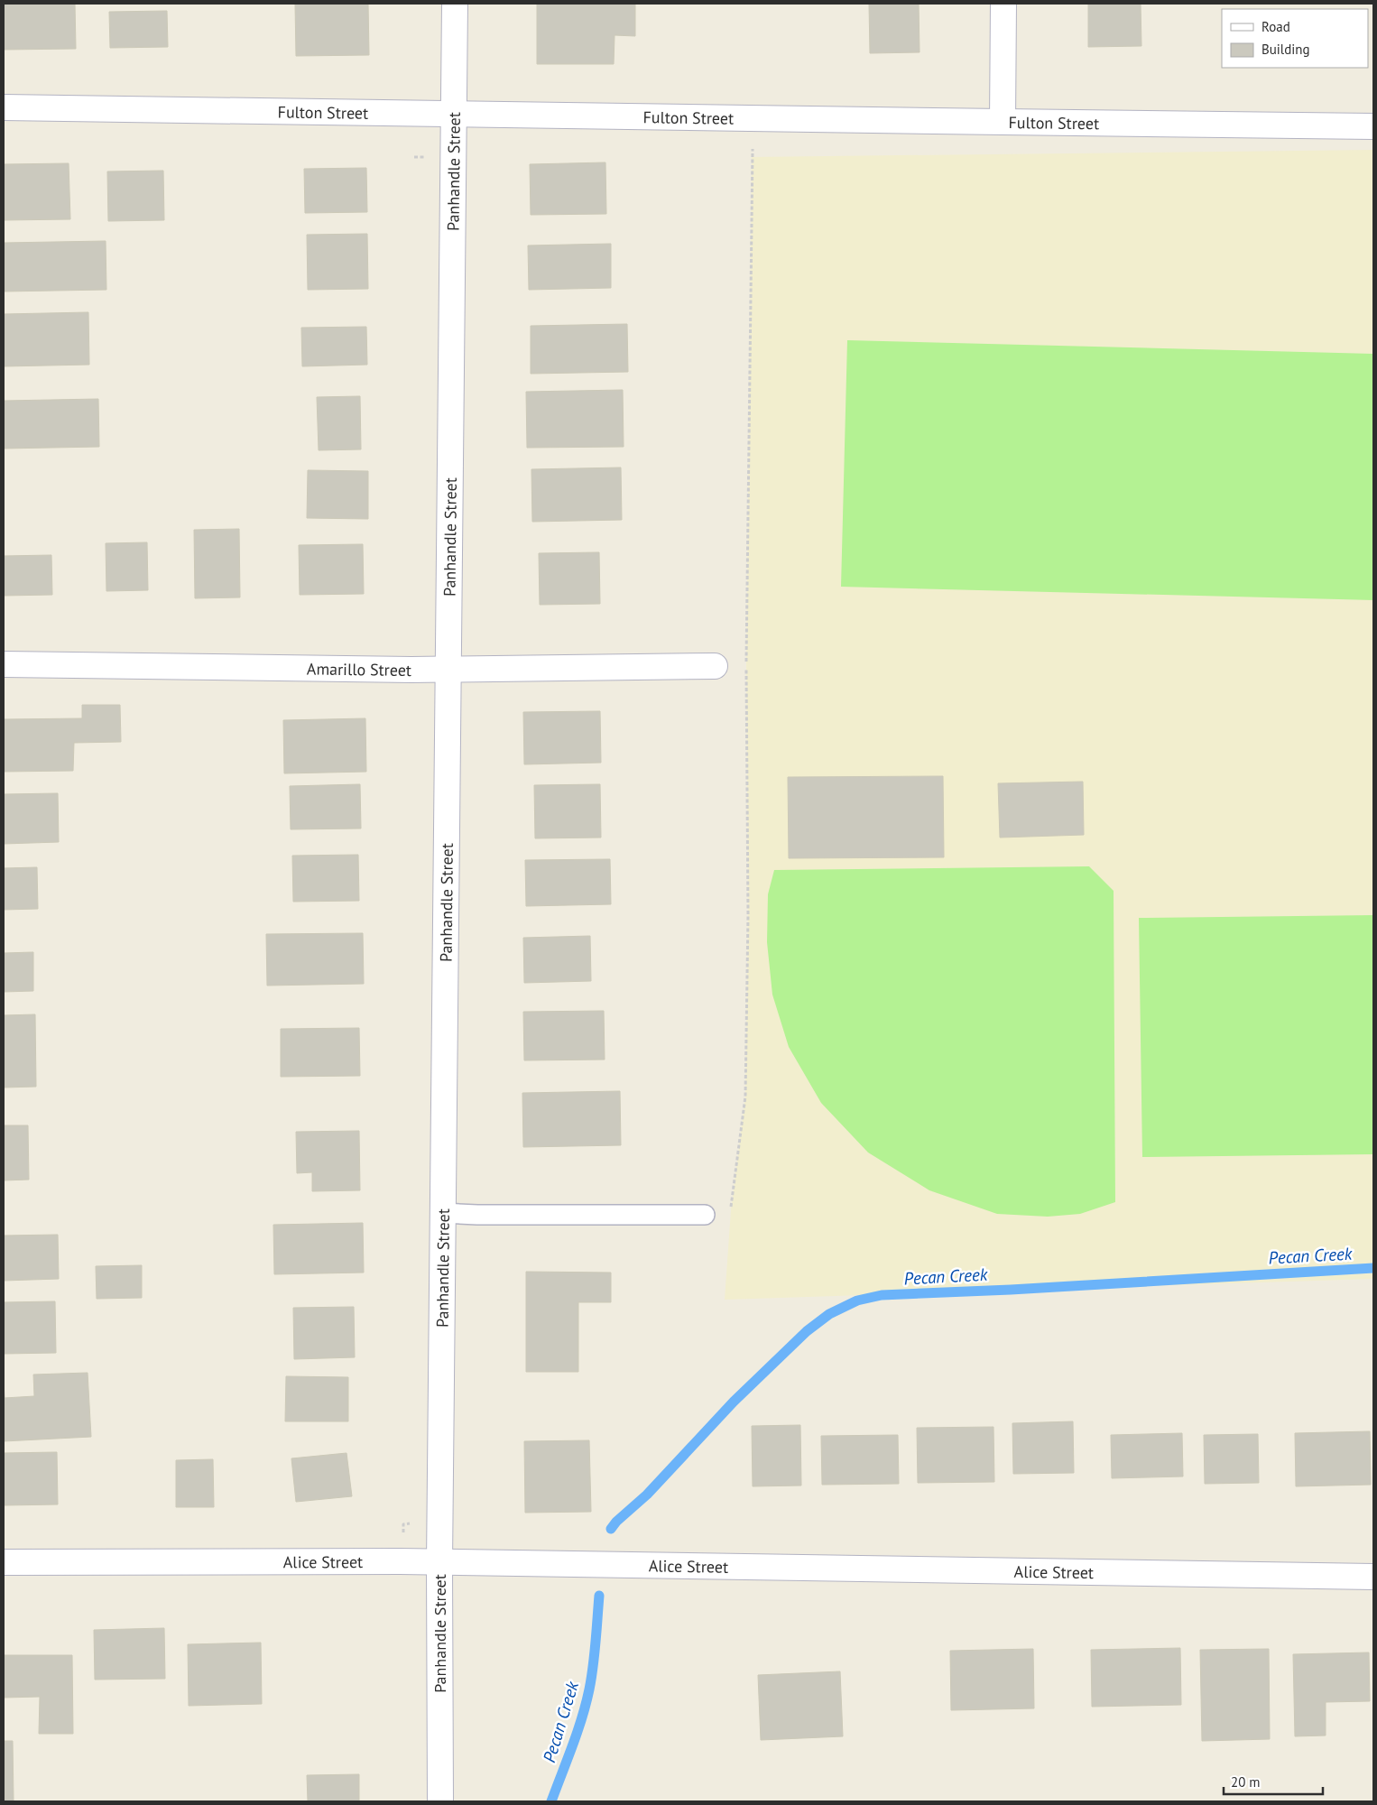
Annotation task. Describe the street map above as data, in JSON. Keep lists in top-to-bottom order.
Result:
{
  "streets": {
    "street": [
      "Fulton Street",
      "Panhandle Street",
      "Amarillo Street",
      "Alice Street"
    ]
  },
  "crossings": [
    ["Fulton Street", "Panhandle Street"],
    ["Panhandle Street", "Amarillo Street"],
    ["Panhandle Street", "Alice Street"]
  ],
  "water": ["Pecan Creek"],
  "legend": ["Road", "Building"],
  "scale_bar": "20 m"
}
